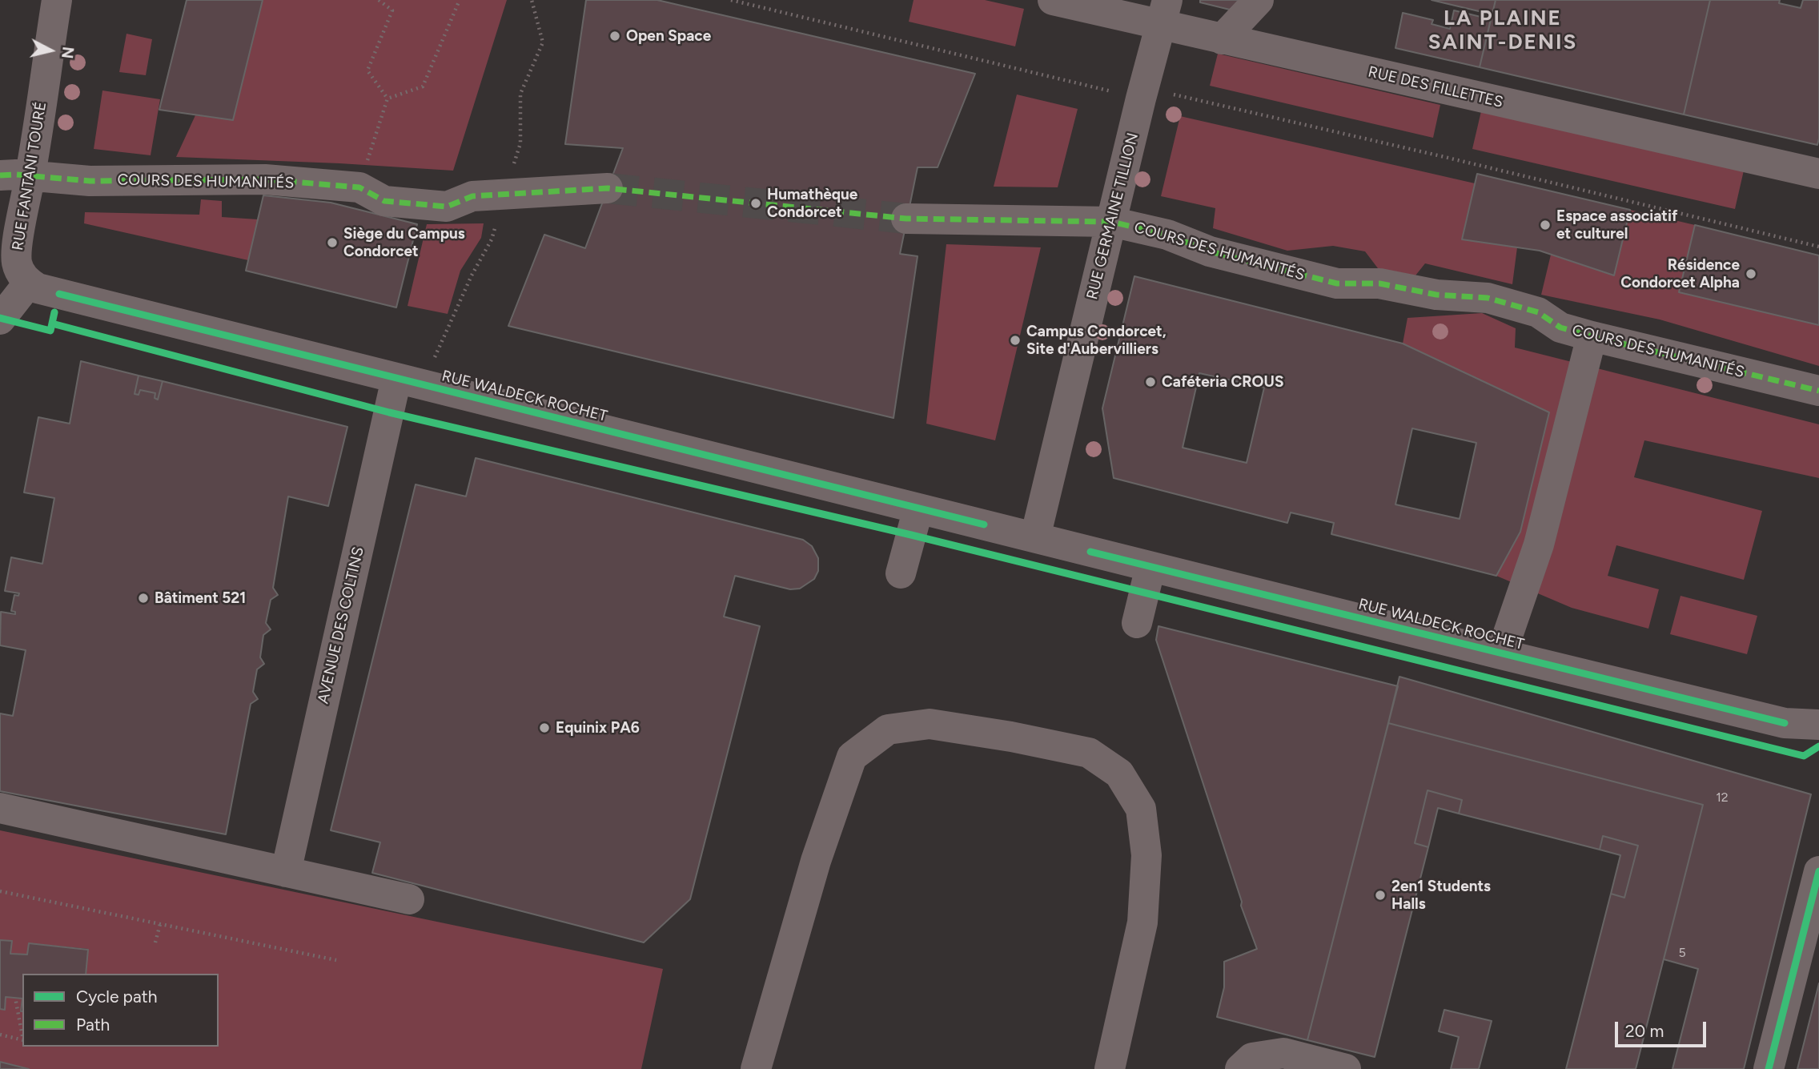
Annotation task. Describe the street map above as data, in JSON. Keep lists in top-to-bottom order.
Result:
{
  "streets": {
    "street": [
      "RUE DES FILLETTES",
      "RUE FANTANI TOURÉ",
      "COURS DES HUMANITÉS",
      "RUE GERMAINE TILLION",
      "RUE WALDECK ROCHET",
      "AVENUE DES COLTINS"
    ]
  },
  "crossings": [
    ["RUE DES FILLETTES", "RUE GERMAINE TILLION"],
    ["RUE FANTANI TOURÉ", "COURS DES HUMANITÉS"],
    ["RUE FANTANI TOURÉ", "RUE WALDECK ROCHET"],
    ["COURS DES HUMANITÉS", "RUE GERMAINE TILLION"],
    ["RUE GERMAINE TILLION", "RUE WALDECK ROCHET"],
    ["RUE WALDECK ROCHET", "AVENUE DES COLTINS"]
  ],
  "districts": ["LA PLAINE SAINT-DENIS"],
  "places": [
    "Open Space",
    "Humathèque Condorcet",
    "Espace associatif et culturel",
    "Siège du Campus Condorcet",
    "Résidence Condorcet Alpha",
    "Campus Condorcet, Site d'Aubervilliers",
    "Caféteria CROUS",
    "Bâtiment 521",
    "Equinix PA6",
    "2en1 Students Halls"
  ],
  "house_numbers": ["12", "5"],
  "legend": ["Cycle path", "Path"],
  "scale_bar": "20 m",
  "north": "right"
}
